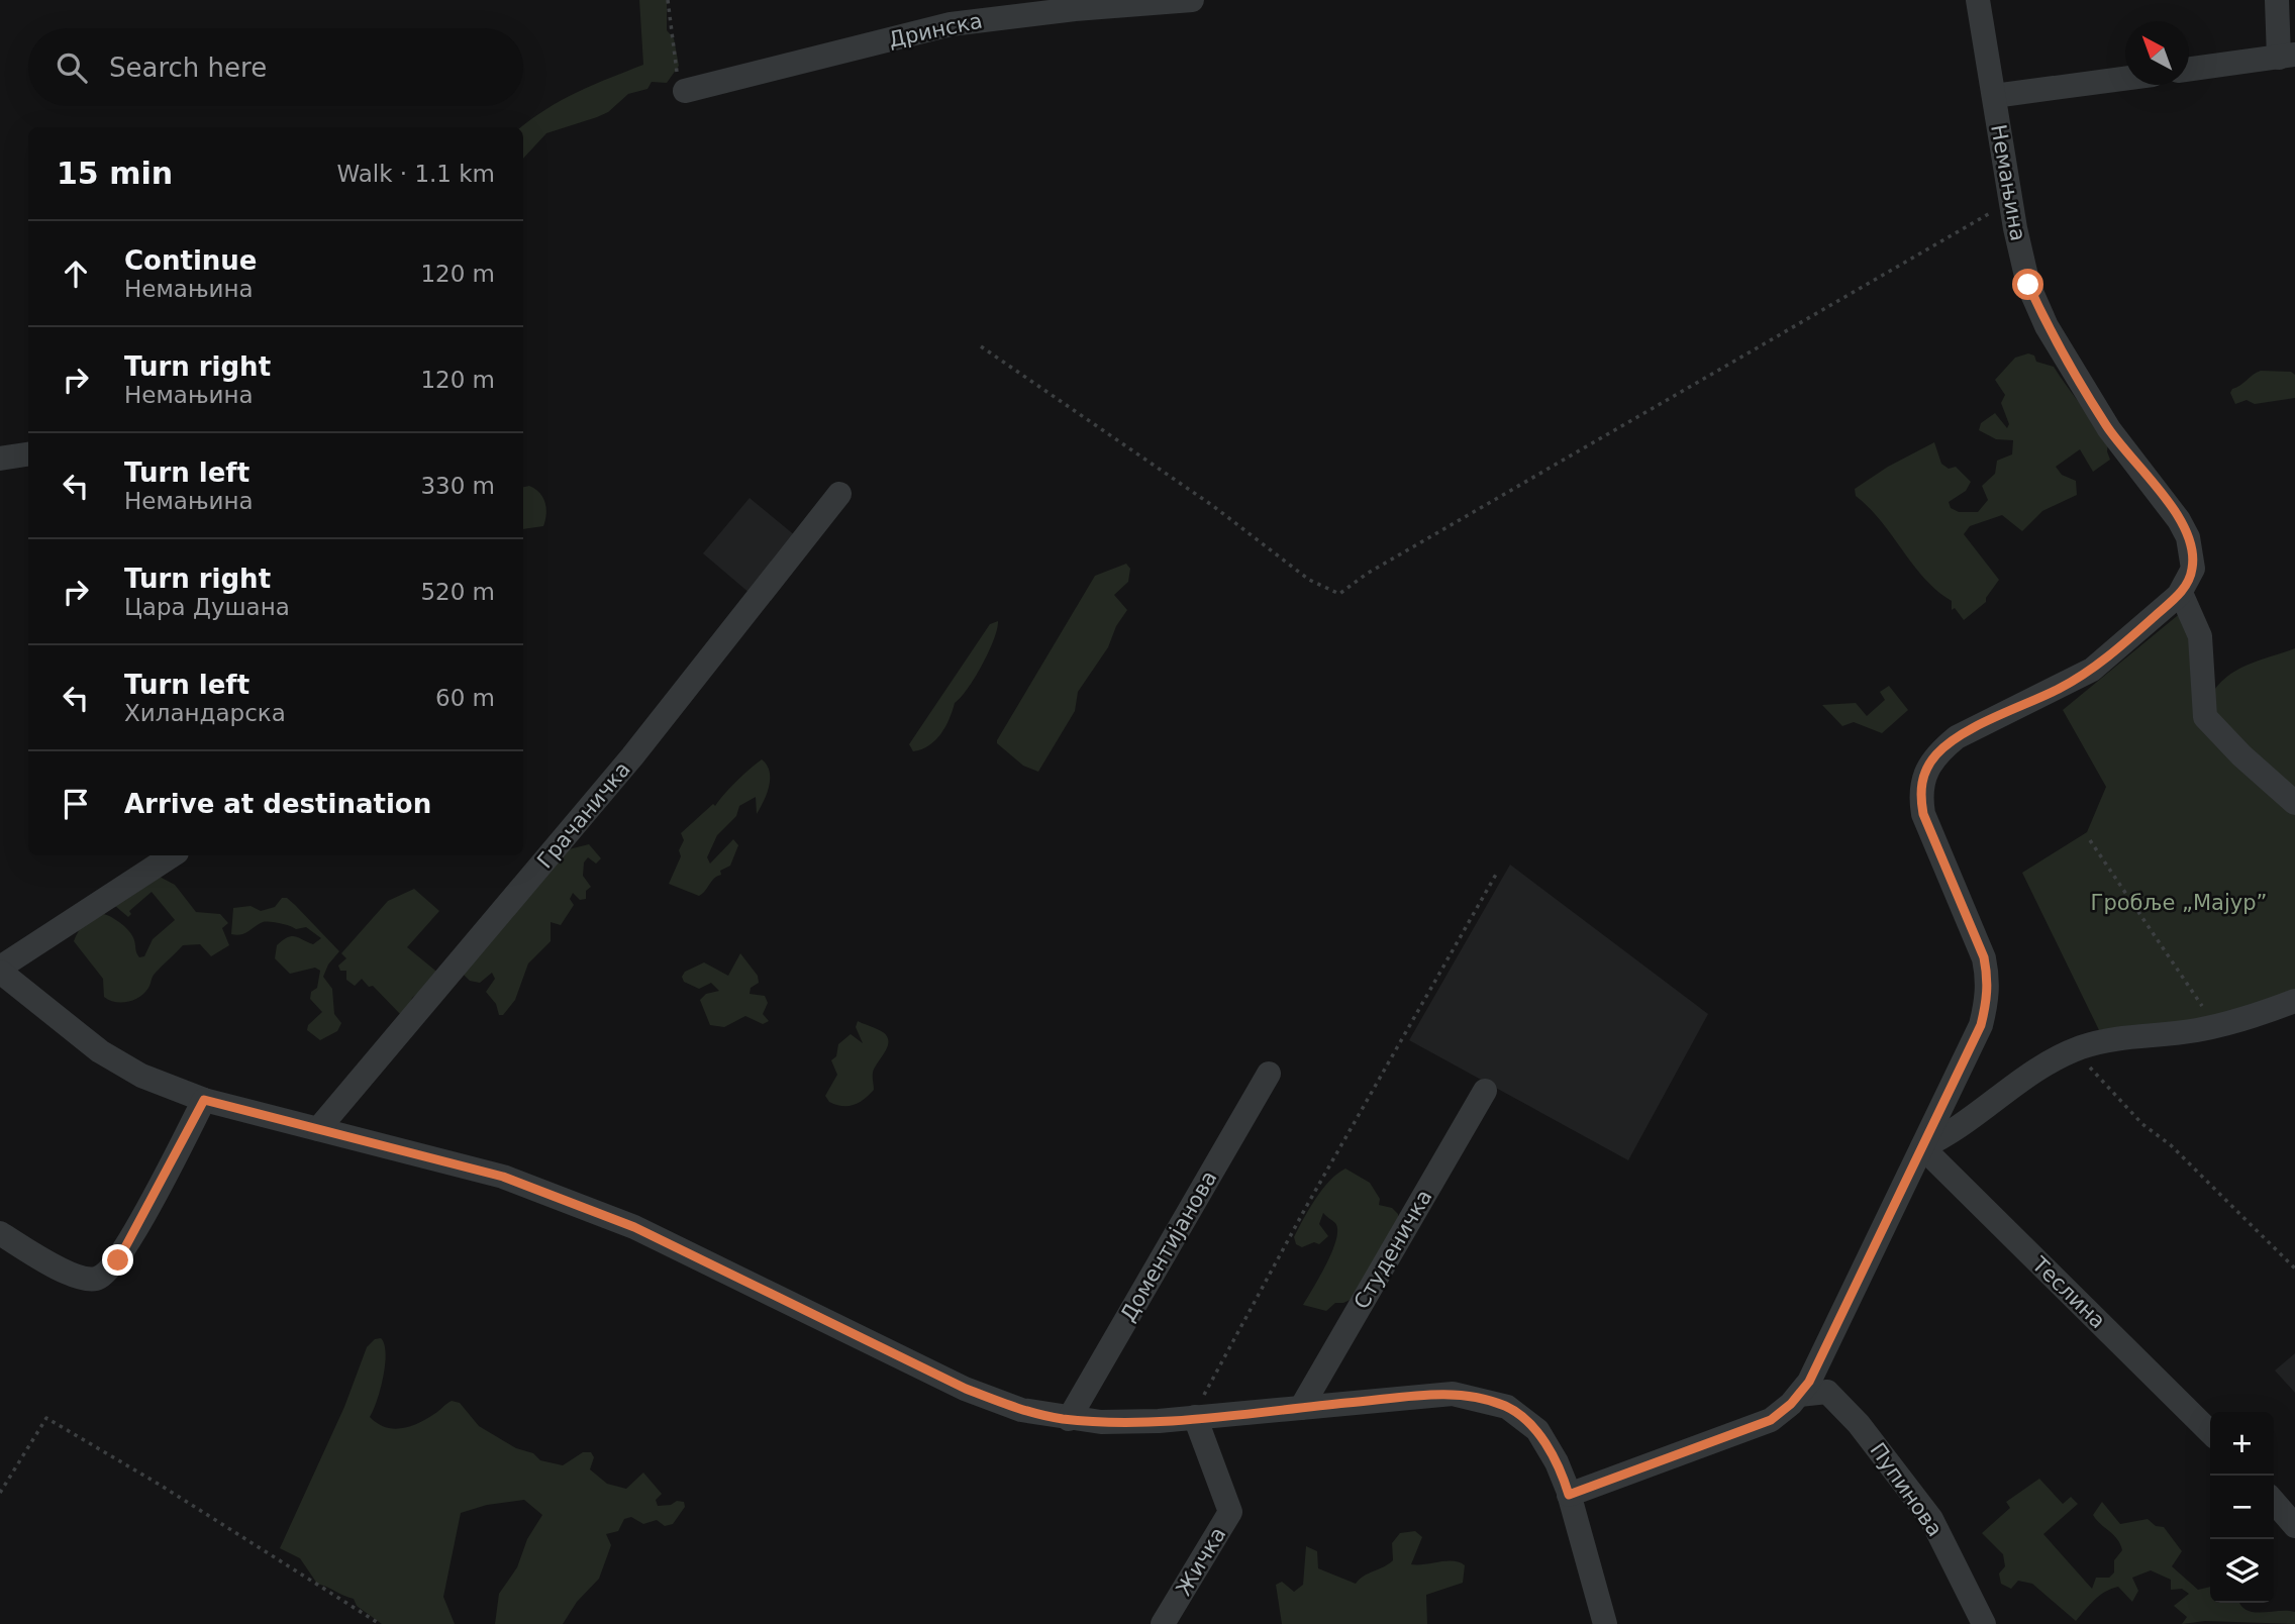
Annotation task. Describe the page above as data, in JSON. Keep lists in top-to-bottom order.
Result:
{
  "streets": {
    "street": [
      "Дринска",
      "Немањина",
      "Грачаничка",
      "Доментијанова",
      "Студеничка",
      "Теслина",
      "Пупинова",
      "Жичка"
    ]
  },
  "parks": ["Гробље „Мајур”"],
  "north": "top left",
  "page": {
    "search": "Search here",
    "heading": ["15 min", "Walk · 1.1 km"],
    "list": [
      ["Continue", "Немањина", "120 m"],
      ["Turn right", "Немањина", "120 m"],
      ["Turn left", "Немањина", "330 m"],
      ["Turn right", "Цара Душана", "520 m"],
      ["Turn left", "Хиландарска", "60 m"],
      "Arrive at destination"
    ],
    "map_buttons": ["+", "−"]
  }
}
